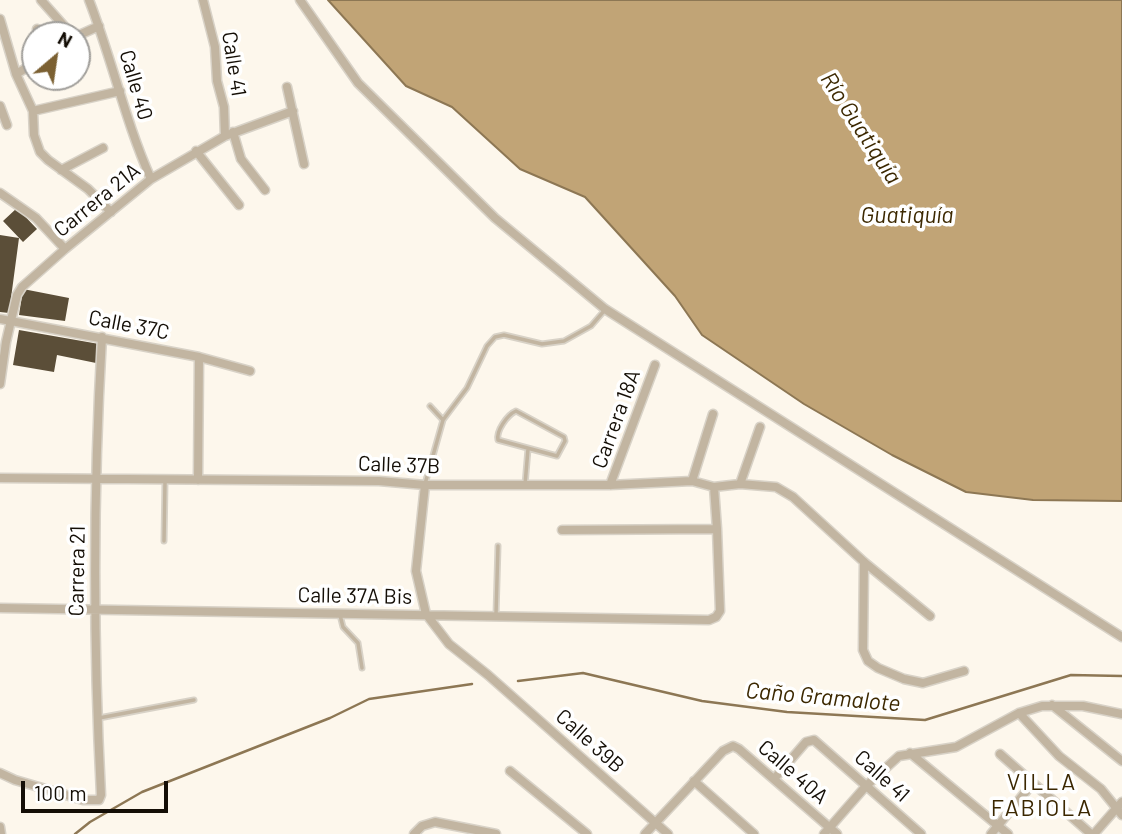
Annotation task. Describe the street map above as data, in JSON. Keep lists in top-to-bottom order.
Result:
{
  "streets": {
    "street": [
      "Calle 41",
      "Calle 40",
      "Carrera 21A",
      "Calle 37C",
      "Carrera 18A",
      "Calle 37B",
      "Carrera 21",
      "Calle 37A Bis",
      "Calle 39B",
      "Calle 40A"
    ]
  },
  "crossings": [
    ["Calle 41", "Carrera 21A"],
    ["Calle 41", "Calle 40A"],
    ["Calle 40", "Carrera 21A"],
    ["Carrera 21A", "Calle 37C"],
    ["Calle 37C", "Carrera 21"],
    ["Carrera 18A", "Calle 37B"],
    ["Calle 37B", "Carrera 21"],
    ["Carrera 21", "Calle 37A Bis"],
    ["Calle 37A Bis", "Calle 39B"]
  ],
  "districts": ["VILLA FABIOLA"],
  "water": ["Río Guatiquía", "Guatiquía", "Caño Gramalote"],
  "scale_bar": "100 m",
  "north": "top right"
}
